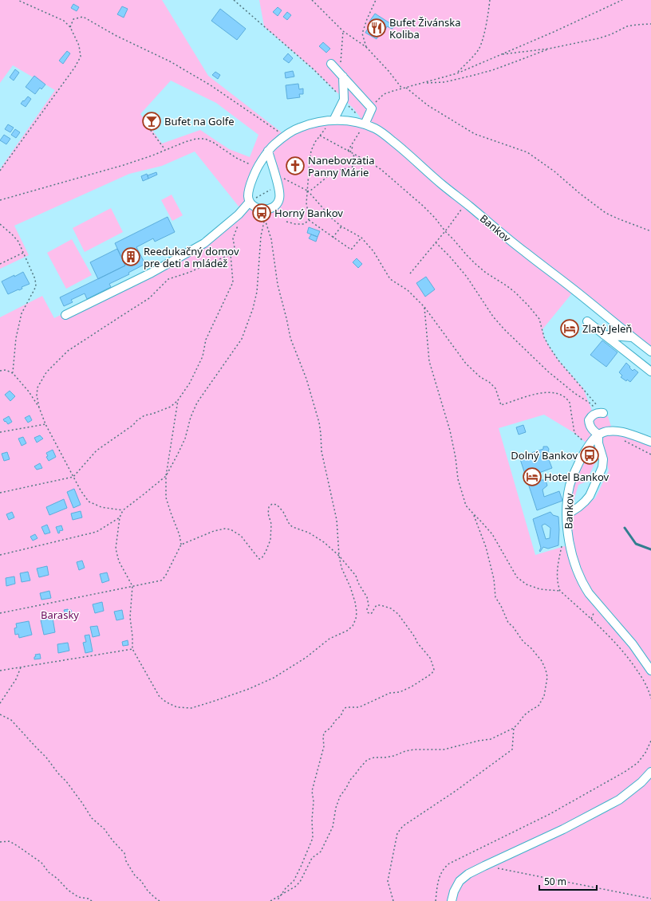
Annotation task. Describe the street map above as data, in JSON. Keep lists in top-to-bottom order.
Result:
{
  "streets": {
    "street": ["Bankov"]
  },
  "parks": ["Barasky"],
  "places": {
    "restaurant": ["Bufet Živánska Koliba"],
    "bar": ["Bufet na Golfe"],
    "church": ["Nanebovzatia Panny Márie"],
    "bus stop": ["Horný Bankov", "Dolný Bankov"],
    "building": ["Reedukačný domov pre deti a mládež"],
    "hotel": ["Zlatý Jeleň", "Hotel Bankov"]
  },
  "scale_bar": "50 m"
}
